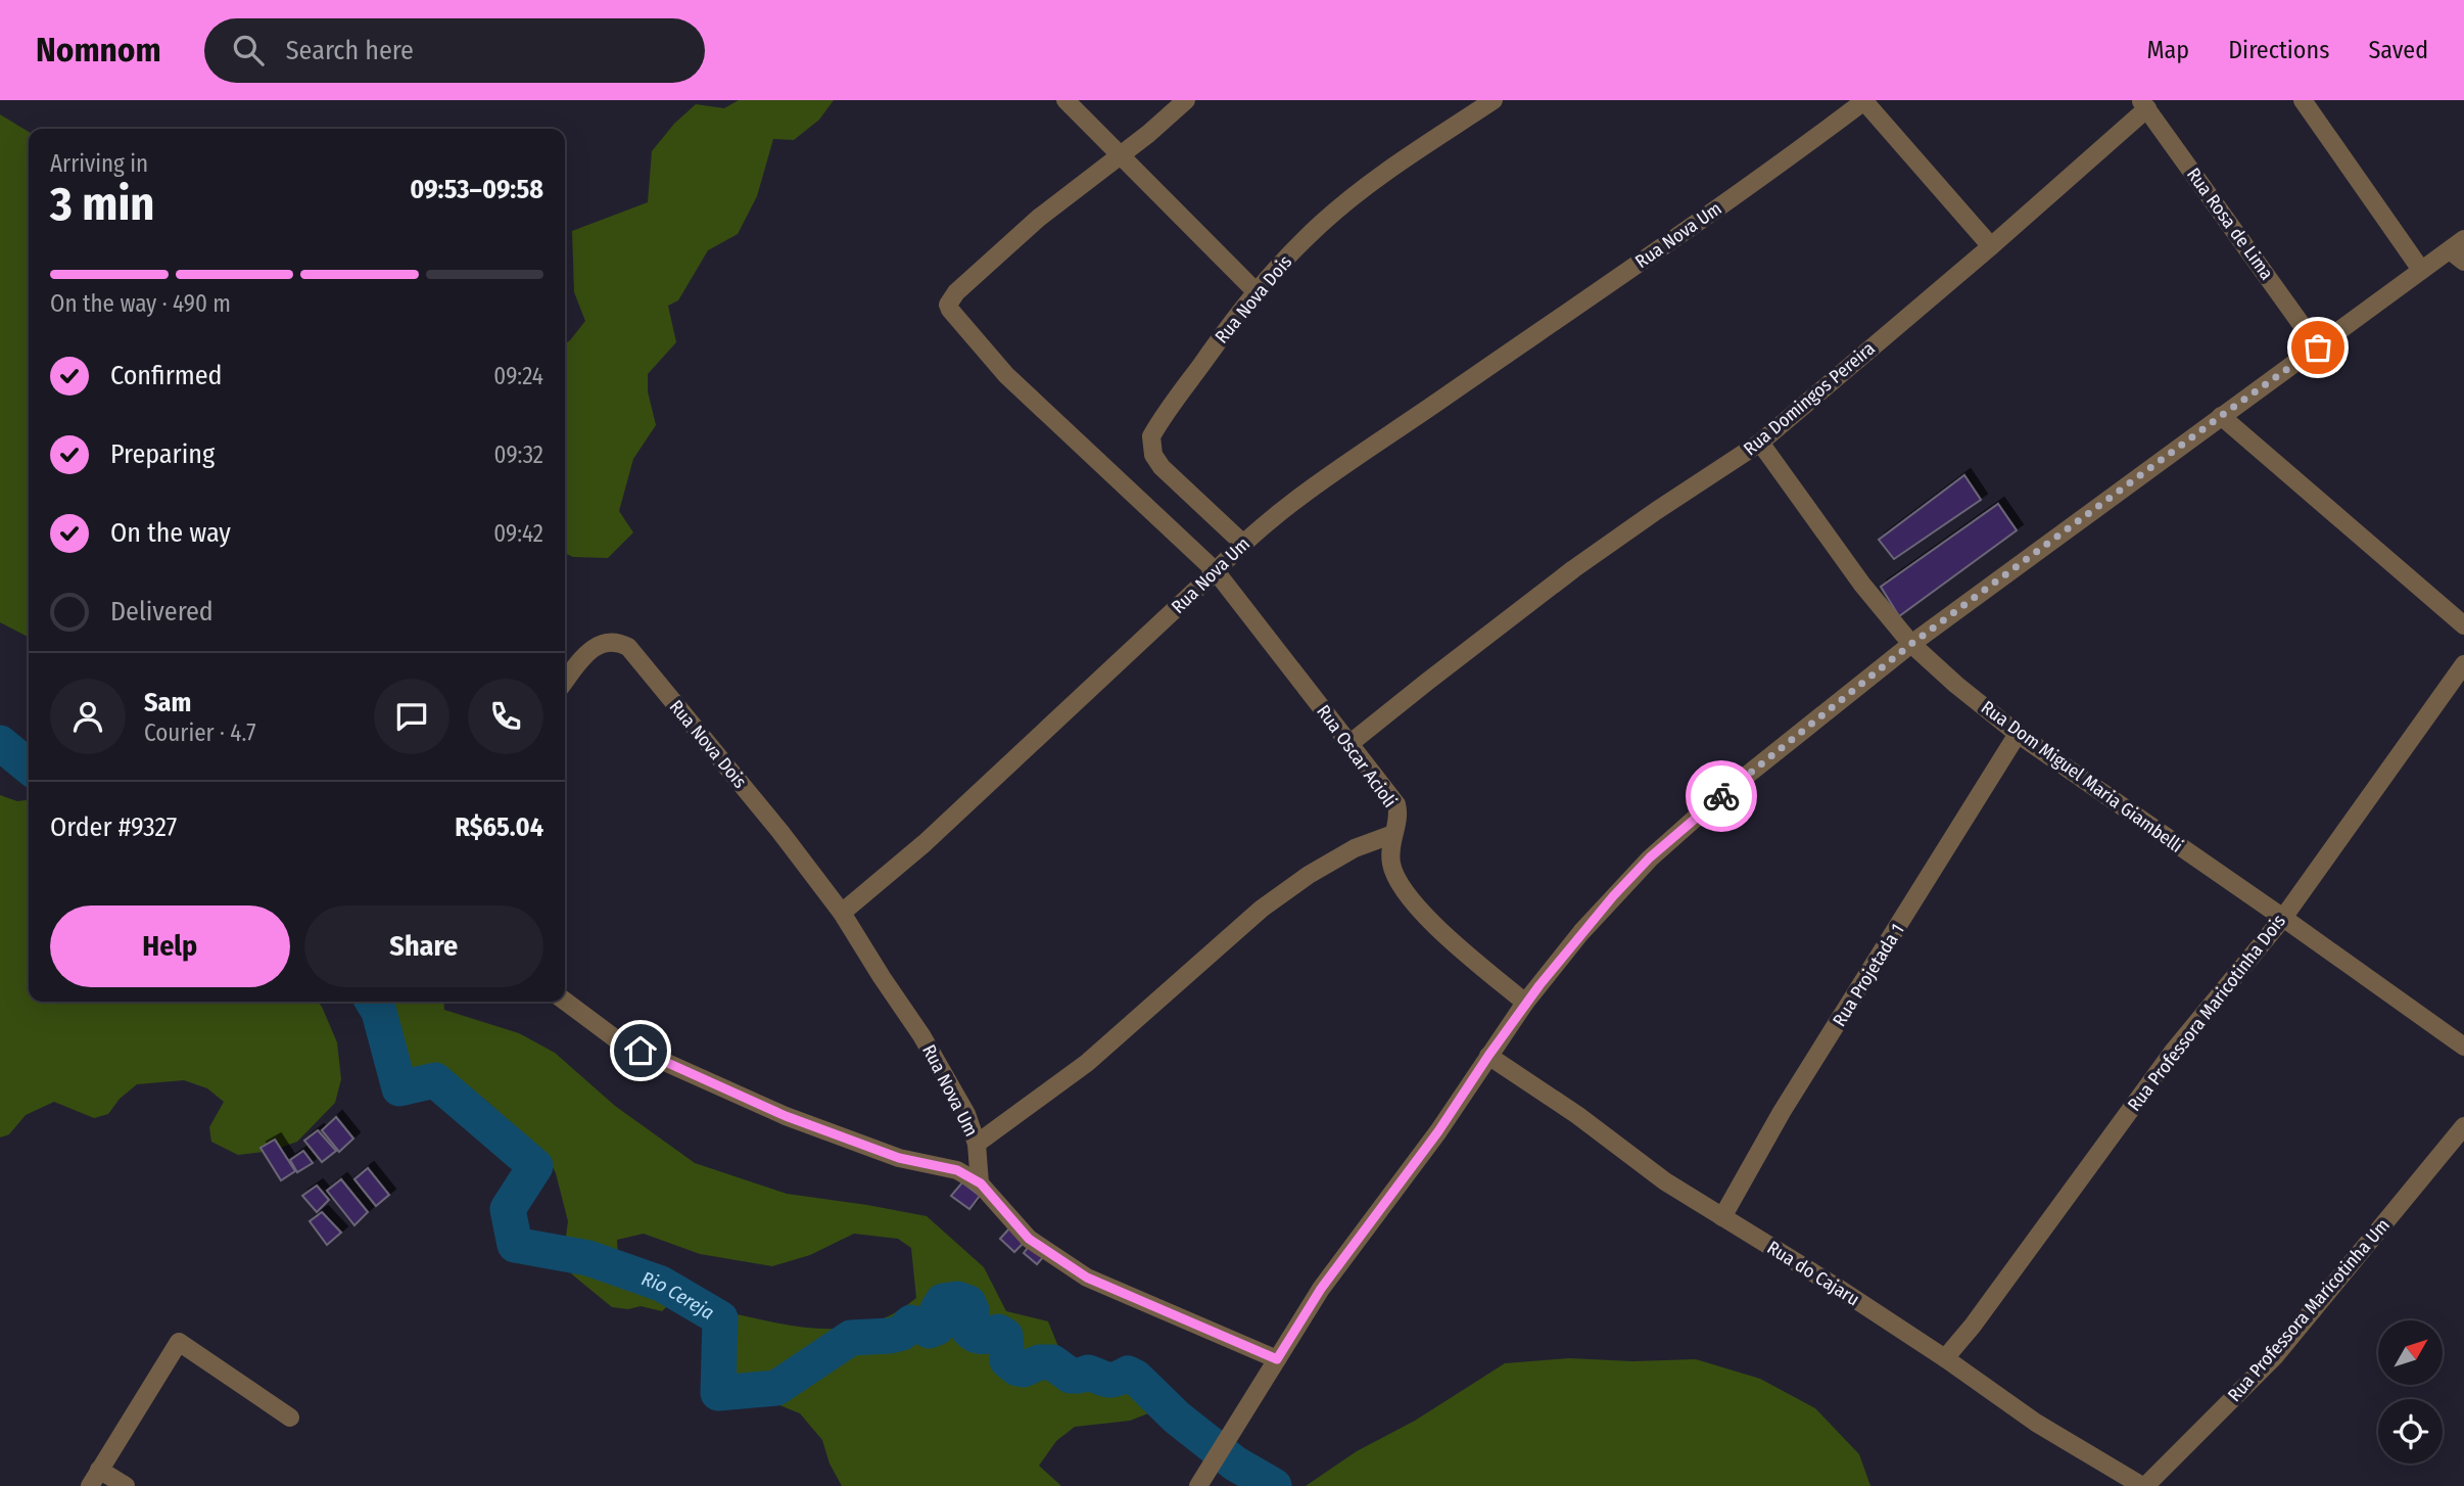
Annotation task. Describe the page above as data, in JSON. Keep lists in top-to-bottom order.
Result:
{
  "streets": {
    "street": [
      "Rua Rosa de Lima",
      "Rua Nova Um",
      "Rua Nova Dois",
      "Rua Domingos Pereira",
      "Rua Oscar Acioli",
      "Rua Dom Miguel Maria Giambelli",
      "Rua Projetada 1",
      "Rua Professora Maricotinha Dois",
      "Rua do Cajaru",
      "Rua Professora Maricotinha Um"
    ]
  },
  "crossings": [
    ["Rua Rosa de Lima", "Rua Domingos Pereira"],
    ["Rua Nova Um", "Rua Nova Dois"],
    ["Rua Nova Um", "Rua Oscar Acioli"],
    ["Rua Domingos Pereira", "Rua Oscar Acioli"],
    ["Rua Domingos Pereira", "Rua Dom Miguel Maria Giambelli"],
    ["Rua Dom Miguel Maria Giambelli", "Rua Projetada 1"],
    ["Rua Dom Miguel Maria Giambelli", "Rua Professora Maricotinha Dois"],
    ["Rua Projetada 1", "Rua do Cajaru"],
    ["Rua Professora Maricotinha Dois", "Rua do Cajaru"],
    ["Rua do Cajaru", "Rua Professora Maricotinha Um"]
  ],
  "water": ["Rio Cereja"],
  "north": "top right",
  "page": {
    "header": "Nomnom",
    "search": "Search here",
    "nav": ["Map", "Directions", "Saved"],
    "heading": ["3 min", "Arriving in", "09:53–09:58"],
    "panel": [
      "Sam",
      "Courier · 4.7",
      "Order #9327",
      "R$65.04"
    ],
    "bar": "On the way · 490 m",
    "list": [
      ["Confirmed", "09:24"],
      ["Preparing", "09:32"],
      ["On the way", "09:42"],
      "Delivered"
    ],
    "buttons": ["Help", "Share"]
  }
}
